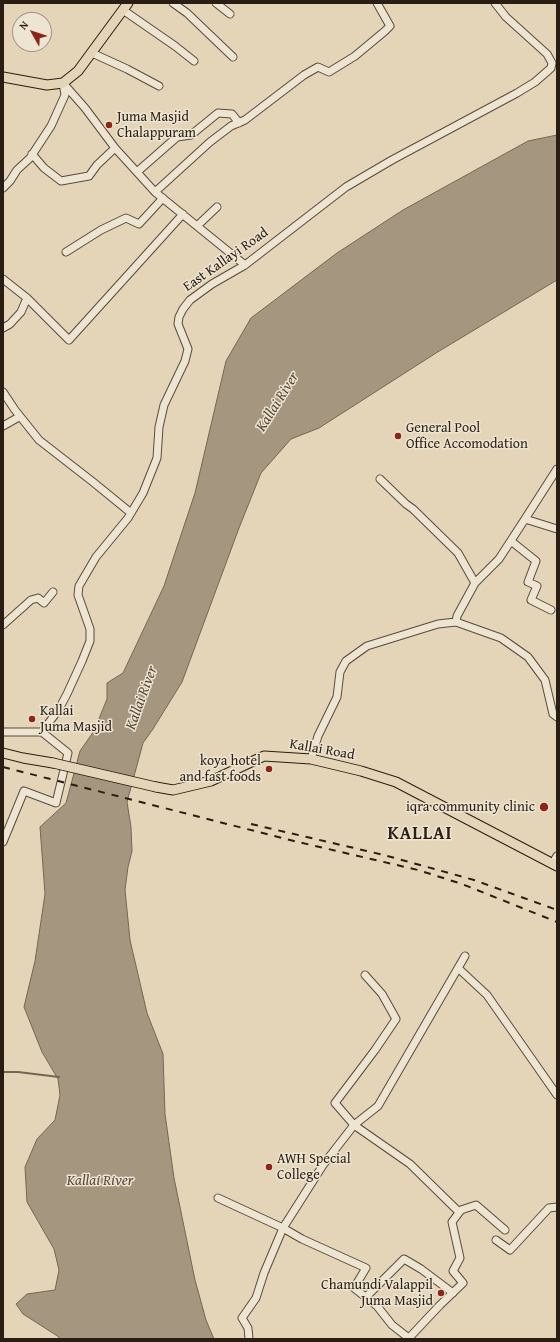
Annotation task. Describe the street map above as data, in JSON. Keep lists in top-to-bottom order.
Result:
{
  "streets": {
    "main road": ["Kallai Road"],
    "street": ["East Kallayi Road"]
  },
  "districts": ["KALLAI"],
  "water": ["Kallai River"],
  "places": [
    "Juma Masjid Chalappuram",
    "General Pool Office Accomodation",
    "Kallai Juma Masjid",
    "koya hotel and fast foods",
    "iqra community clinic",
    "AWH Special College",
    "Chamundi Valappil Juma Masjid"
  ],
  "north": "top left"
}
